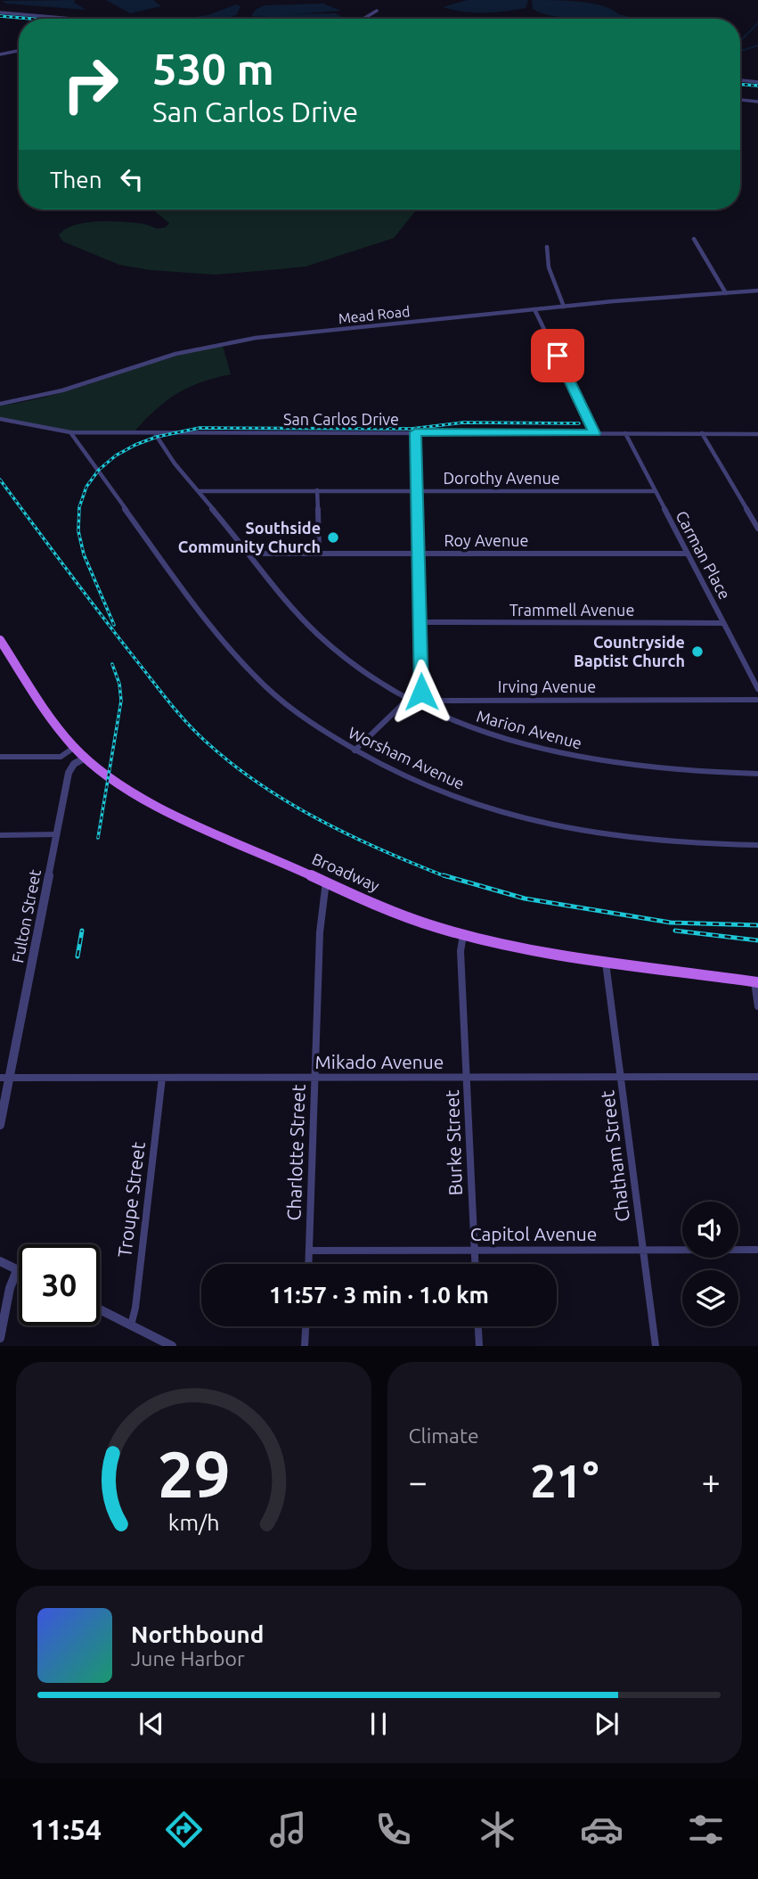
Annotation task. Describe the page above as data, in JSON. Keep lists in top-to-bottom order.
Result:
{
  "streets": {
    "main road": ["Broadway"],
    "street": [
      "Mead Road",
      "San Carlos Drive",
      "Dorothy Avenue",
      "Roy Avenue",
      "Carman Place",
      "Trammell Avenue",
      "Irving Avenue",
      "Marion Avenue",
      "Worsham Avenue",
      "Fulton Street",
      "Mikado Avenue",
      "Burke Street",
      "Charlotte Street",
      "Chatham Street",
      "Troupe Street",
      "Capitol Avenue"
    ]
  },
  "crossings": [
    ["San Carlos Drive", "Carman Place"],
    ["San Carlos Drive", "Marion Avenue"],
    ["San Carlos Drive", "Worsham Avenue"],
    ["Dorothy Avenue", "Carman Place"],
    ["Dorothy Avenue", "Marion Avenue"],
    ["Roy Avenue", "Carman Place"],
    ["Roy Avenue", "Marion Avenue"],
    ["Carman Place", "Trammell Avenue"],
    ["Irving Avenue", "Marion Avenue"],
    ["Broadway", "Fulton Street"],
    ["Broadway", "Burke Street"],
    ["Broadway", "Charlotte Street"],
    ["Broadway", "Chatham Street"],
    ["Fulton Street", "Mikado Avenue"],
    ["Mikado Avenue", "Burke Street"],
    ["Mikado Avenue", "Charlotte Street"],
    ["Mikado Avenue", "Chatham Street"],
    ["Mikado Avenue", "Troupe Street"],
    ["Burke Street", "Capitol Avenue"],
    ["Charlotte Street", "Capitol Avenue"],
    ["Chatham Street", "Capitol Avenue"]
  ],
  "places": ["Southside Community Church", "Countryside Baptist Church"],
  "page": {
    "turn": ["530 m", "San Carlos Drive"],
    "then": "Then",
    "limit": "30",
    "trip": "11:57 · 3 min · 1.0 km",
    "tile": "Climate",
    "heat": ["−", "21°", "+"],
    "song": ["Northbound", "June Harbor"],
    "tabs": "11:54",
    "gauge": ["29", "km/h"]
  }
}
